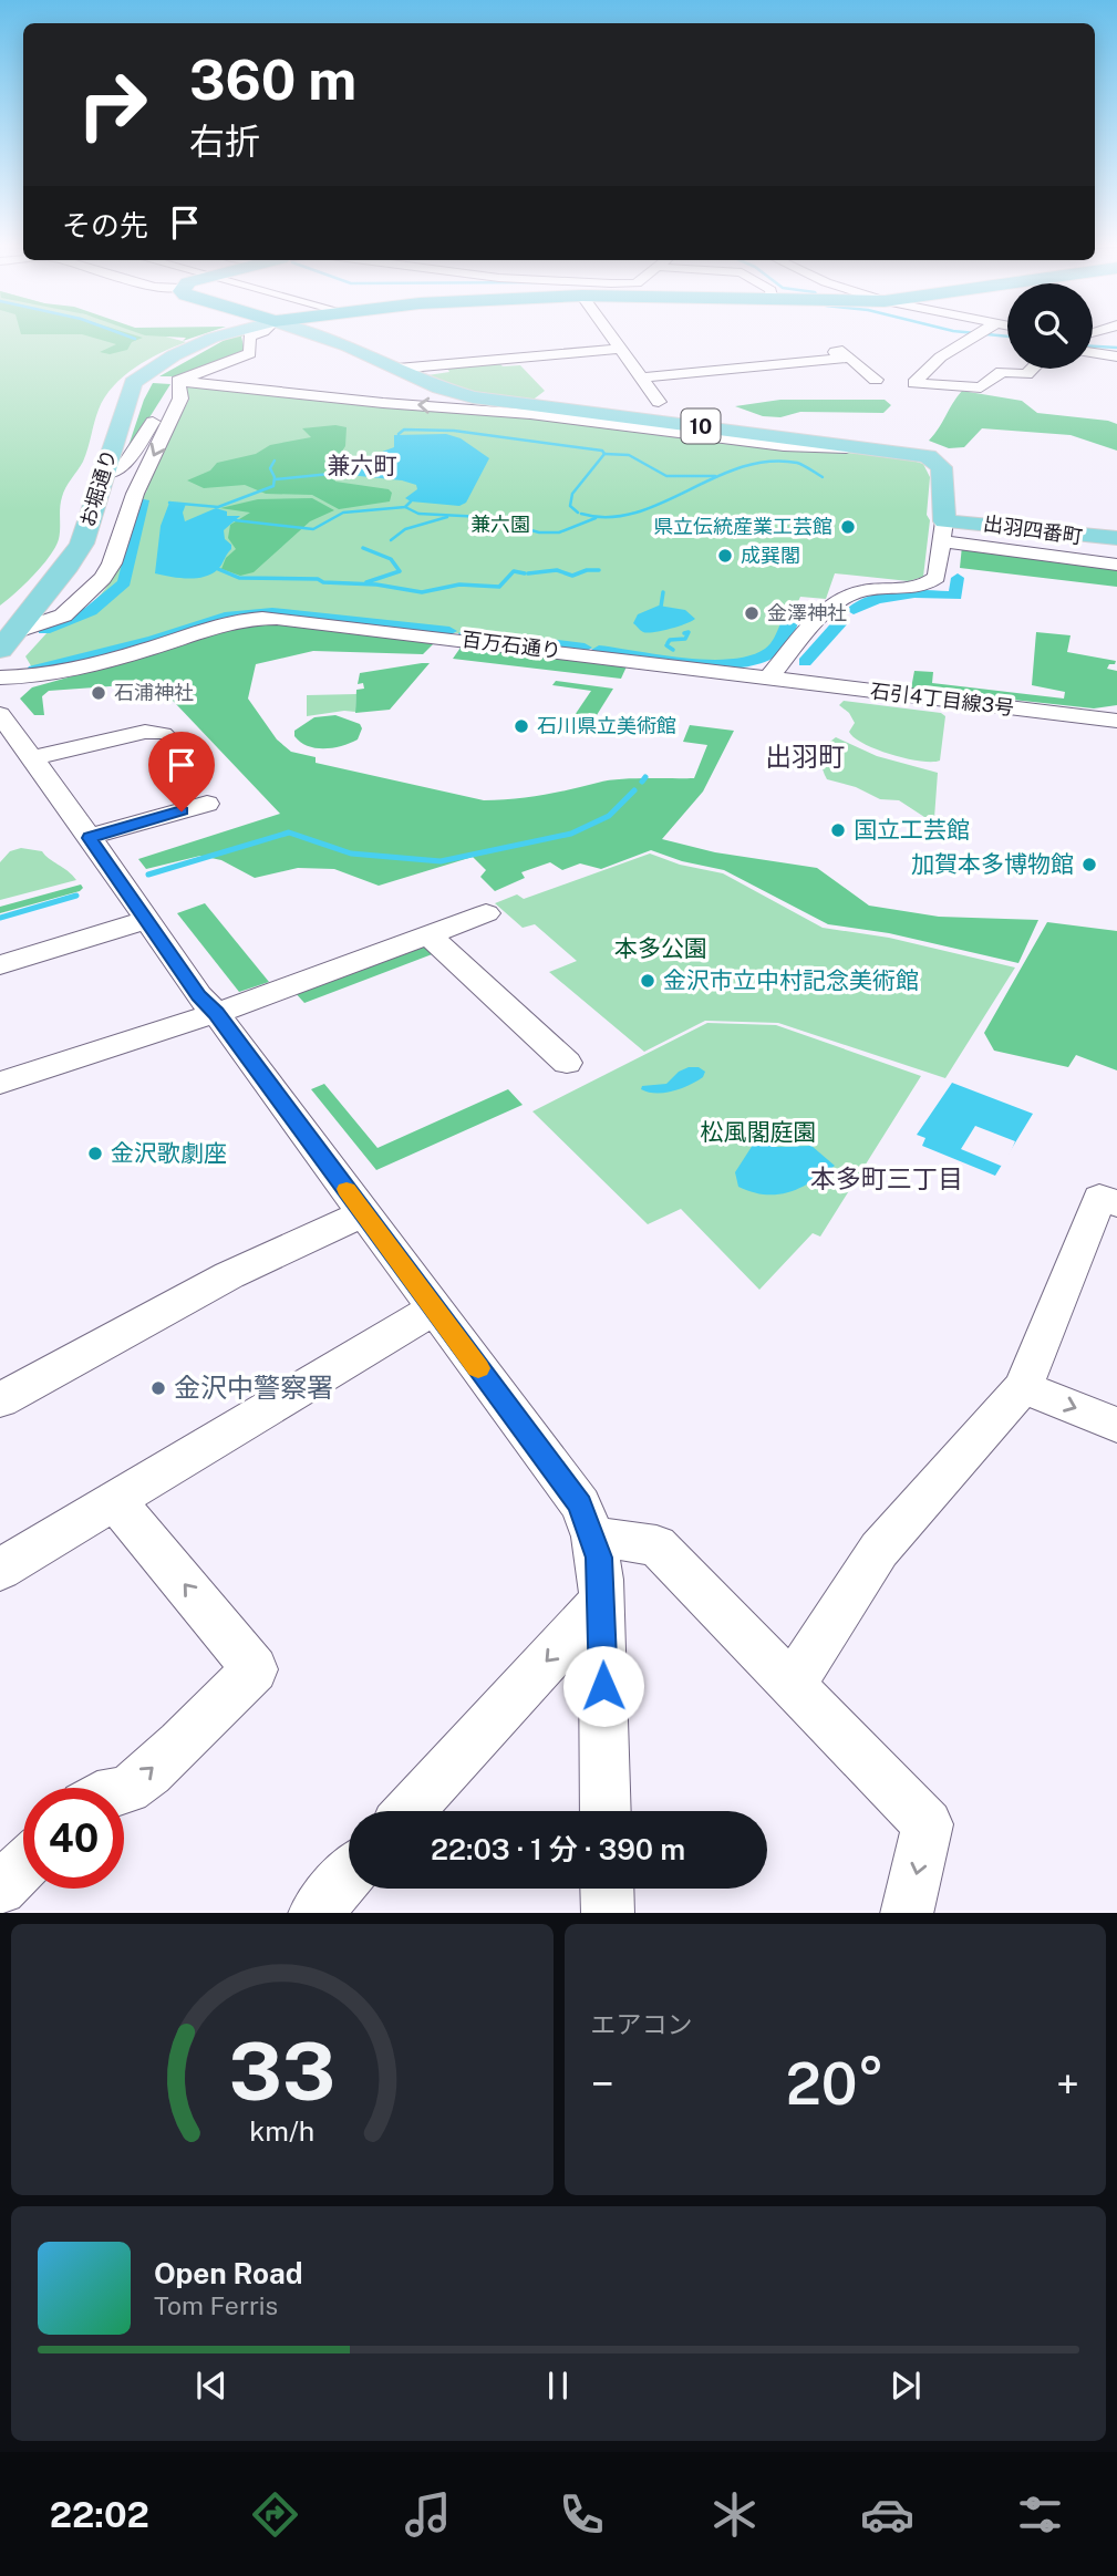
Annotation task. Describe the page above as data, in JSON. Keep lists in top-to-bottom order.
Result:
{
  "streets": {
    "main road": ["10", "お堀通り"],
    "street": ["出羽四番町", "百万石通り", "石引4丁目線3号"]
  },
  "crossings": [
    ["10", "出羽四番町"],
    ["百万石通り", "石引4丁目線3号"]
  ],
  "districts": ["兼六町", "出羽町", "本多町三丁目"],
  "parks": ["兼六園", "本多公園", "松風閣庭園"],
  "places": [
    "県立伝統産業工芸館",
    "成巽閣",
    "金澤神社",
    "石浦神社",
    "石川県立美術館",
    "国立工芸館",
    "加賀本多博物館",
    "金沢市立中村記念美術館",
    "金沢歌劇座",
    "金沢中警察署"
  ],
  "page": {
    "turn": ["360 m", "右折"],
    "then": "その先",
    "limit": "40",
    "trip": "22:03 · 1 分 · 390 m",
    "tile": "エアコン",
    "heat": ["−", "20°", "+"],
    "song": ["Open Road", "Tom Ferris"],
    "tabs": "22:02",
    "gauge": ["33", "km/h"]
  }
}
